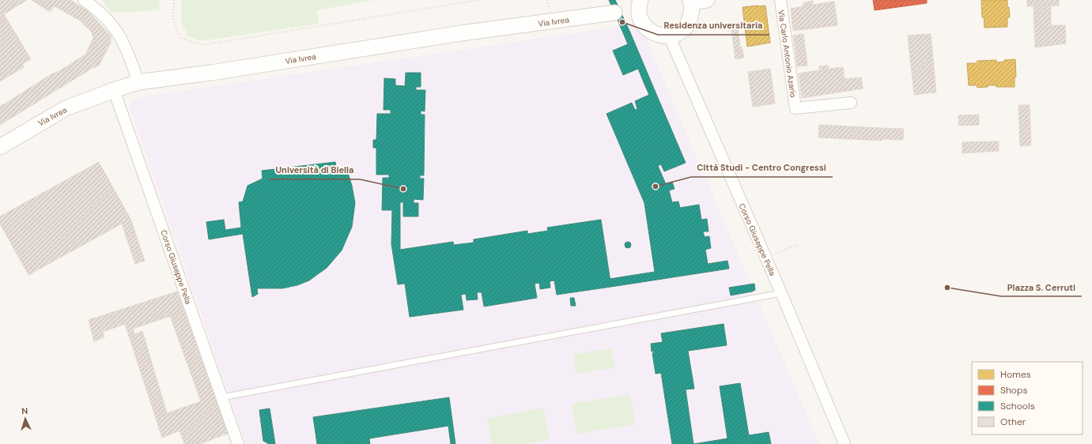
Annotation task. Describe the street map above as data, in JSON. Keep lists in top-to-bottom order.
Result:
{
  "streets": {
    "main road": ["Via Ivrea"],
    "street": ["Via Carlo Antonio Azario", "Corso Giuseppe Pella"]
  },
  "crossings": [
    ["Via Ivrea", "Corso Giuseppe Pella"]
  ],
  "places": [
    "Residenza universitaria",
    "Città Studi - Centro Congressi",
    "Università di Biella",
    "PIazza S. Cerruti"
  ],
  "legend": [
    "Homes",
    "Shops",
    "Schools",
    "Other"
  ],
  "north": "top"
}
